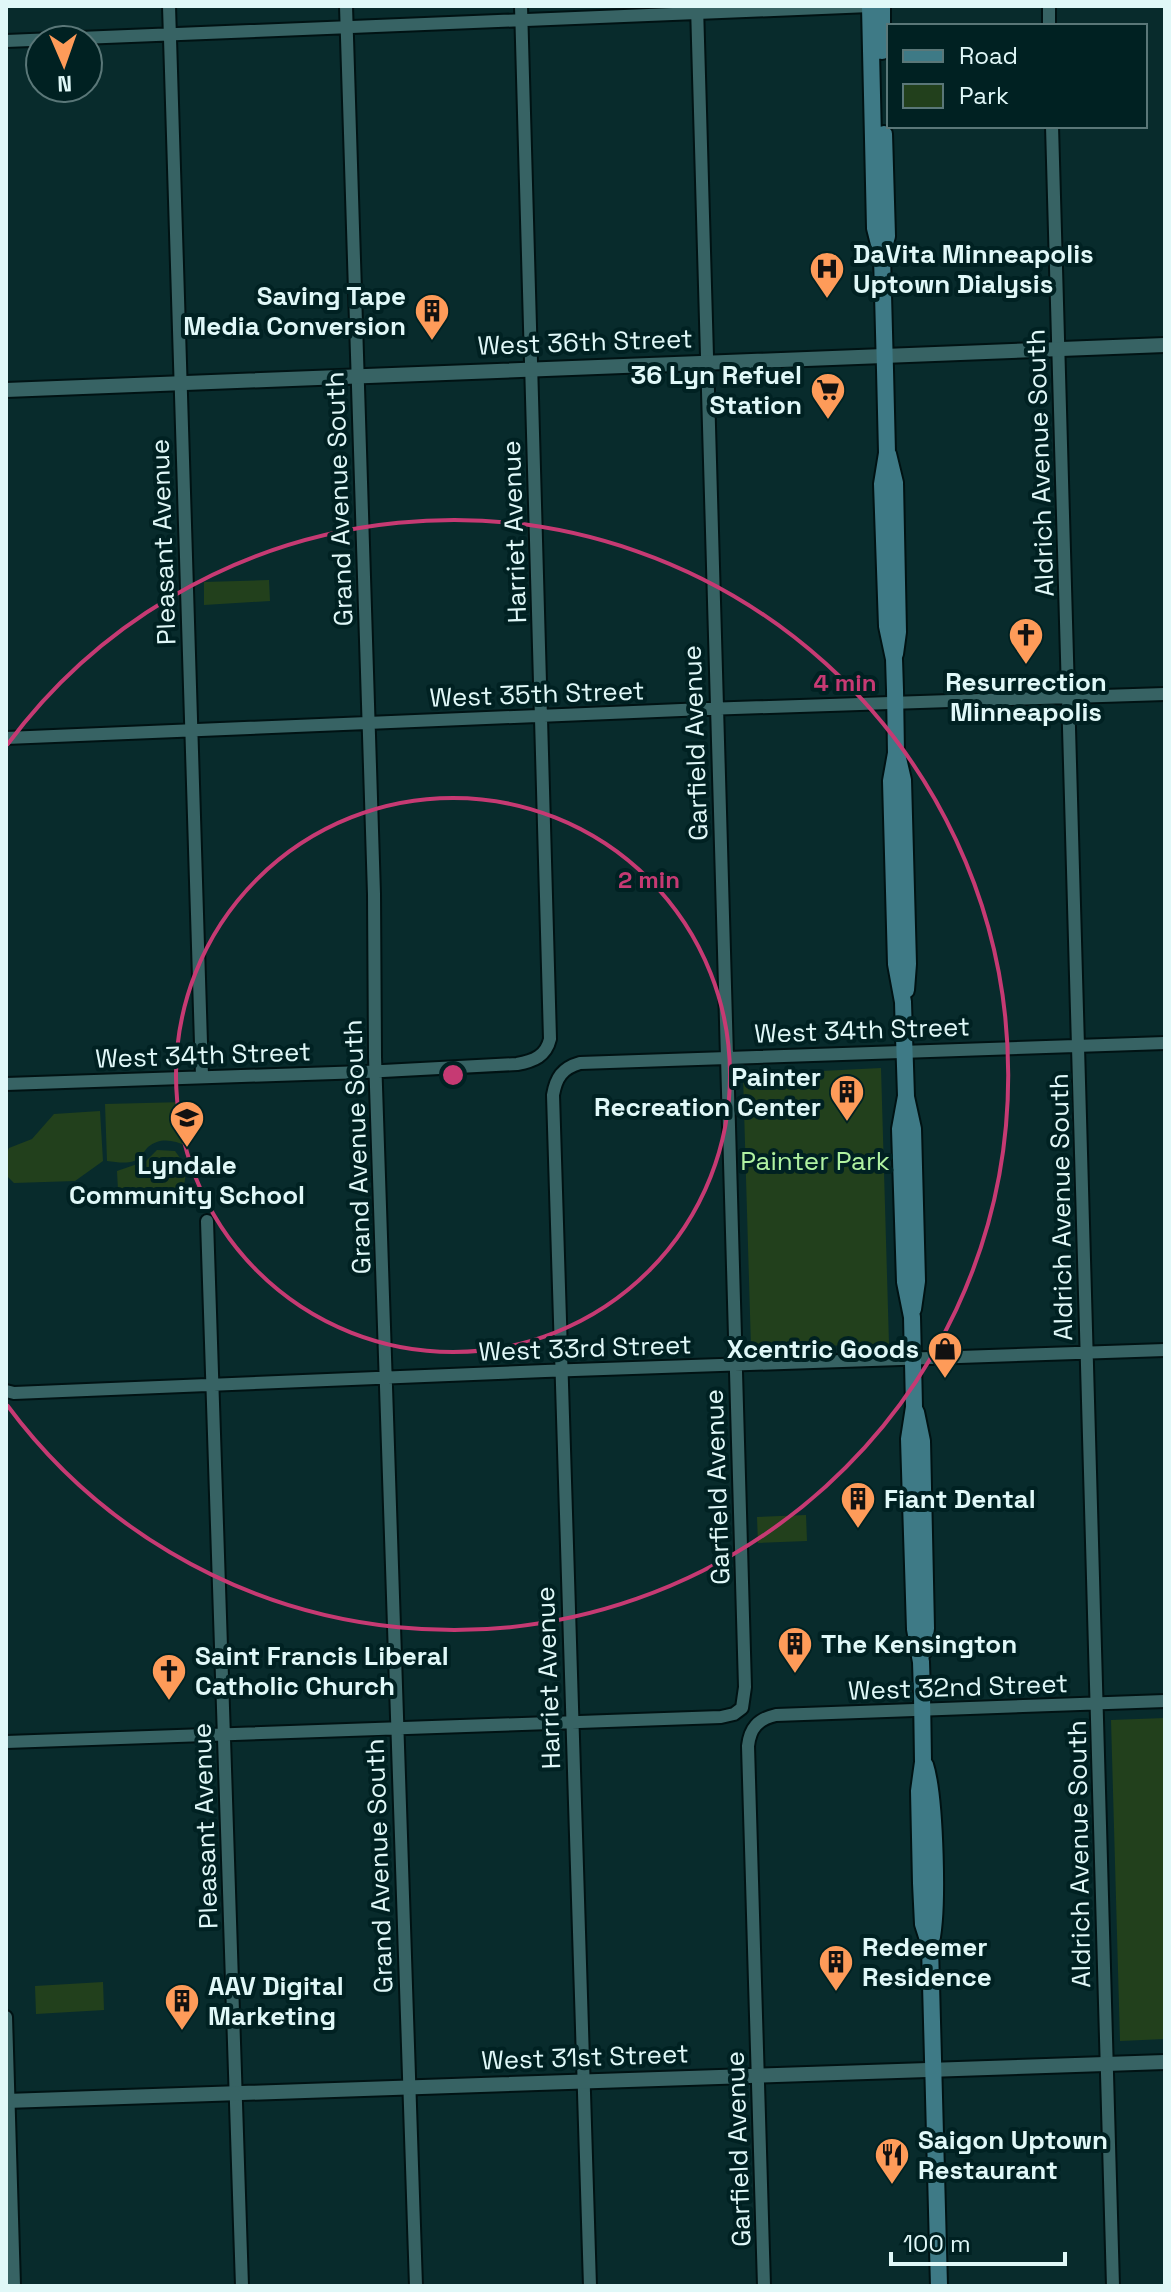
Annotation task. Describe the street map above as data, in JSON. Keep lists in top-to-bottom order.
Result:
{
  "streets": {
    "street": [
      "West 36th Street",
      "Aldrich Avenue South",
      "Grand Avenue South",
      "Harriet Avenue",
      "Pleasant Avenue",
      "West 35th Street",
      "Garfield Avenue",
      "West 34th Street",
      "West 33rd Street",
      "West 32nd Street",
      "West 31st Street"
    ]
  },
  "crossings": [
    ["West 36th Street", "Aldrich Avenue South"],
    ["West 36th Street", "Grand Avenue South"],
    ["West 36th Street", "Harriet Avenue"],
    ["West 36th Street", "Pleasant Avenue"],
    ["West 36th Street", "Garfield Avenue"],
    ["Aldrich Avenue South", "West 35th Street"],
    ["Aldrich Avenue South", "West 34th Street"],
    ["Aldrich Avenue South", "West 33rd Street"],
    ["Aldrich Avenue South", "West 32nd Street"],
    ["Aldrich Avenue South", "West 31st Street"],
    ["Grand Avenue South", "West 35th Street"],
    ["Grand Avenue South", "West 34th Street"],
    ["Grand Avenue South", "West 33rd Street"],
    ["Grand Avenue South", "West 31st Street"],
    ["Harriet Avenue", "West 35th Street"],
    ["Harriet Avenue", "Garfield Avenue"],
    ["Harriet Avenue", "West 34th Street"],
    ["Harriet Avenue", "West 33rd Street"],
    ["Harriet Avenue", "West 31st Street"],
    ["Pleasant Avenue", "West 35th Street"],
    ["Pleasant Avenue", "West 34th Street"],
    ["Pleasant Avenue", "West 33rd Street"],
    ["Pleasant Avenue", "West 31st Street"],
    ["West 35th Street", "Garfield Avenue"],
    ["Garfield Avenue", "West 34th Street"],
    ["Garfield Avenue", "West 33rd Street"],
    ["Garfield Avenue", "West 32nd Street"],
    ["Garfield Avenue", "West 31st Street"]
  ],
  "parks": ["Painter Park"],
  "places": {
    "hospital": ["DaVita Minneapolis Uptown Dialysis"],
    "building": [
      "Saving Tape Media Conversion",
      "Painter Recreation Center",
      "Fiant Dental",
      "The Kensington",
      "Redeemer Residence",
      "AAV Digital Marketing"
    ],
    "supermarket": ["36 Lyn Refuel Station"],
    "church": ["Resurrection Minneapolis", "Saint Francis Liberal Catholic Church"],
    "school or university": ["Lyndale Community School"],
    "shop": ["Xcentric Goods"],
    "restaurant": ["Saigon Uptown Restaurant"]
  },
  "legend": ["Road", "Park"],
  "scale_bar": "100 m",
  "north": "bottom",
  "rings": ["4 min", "2 min"]
}
